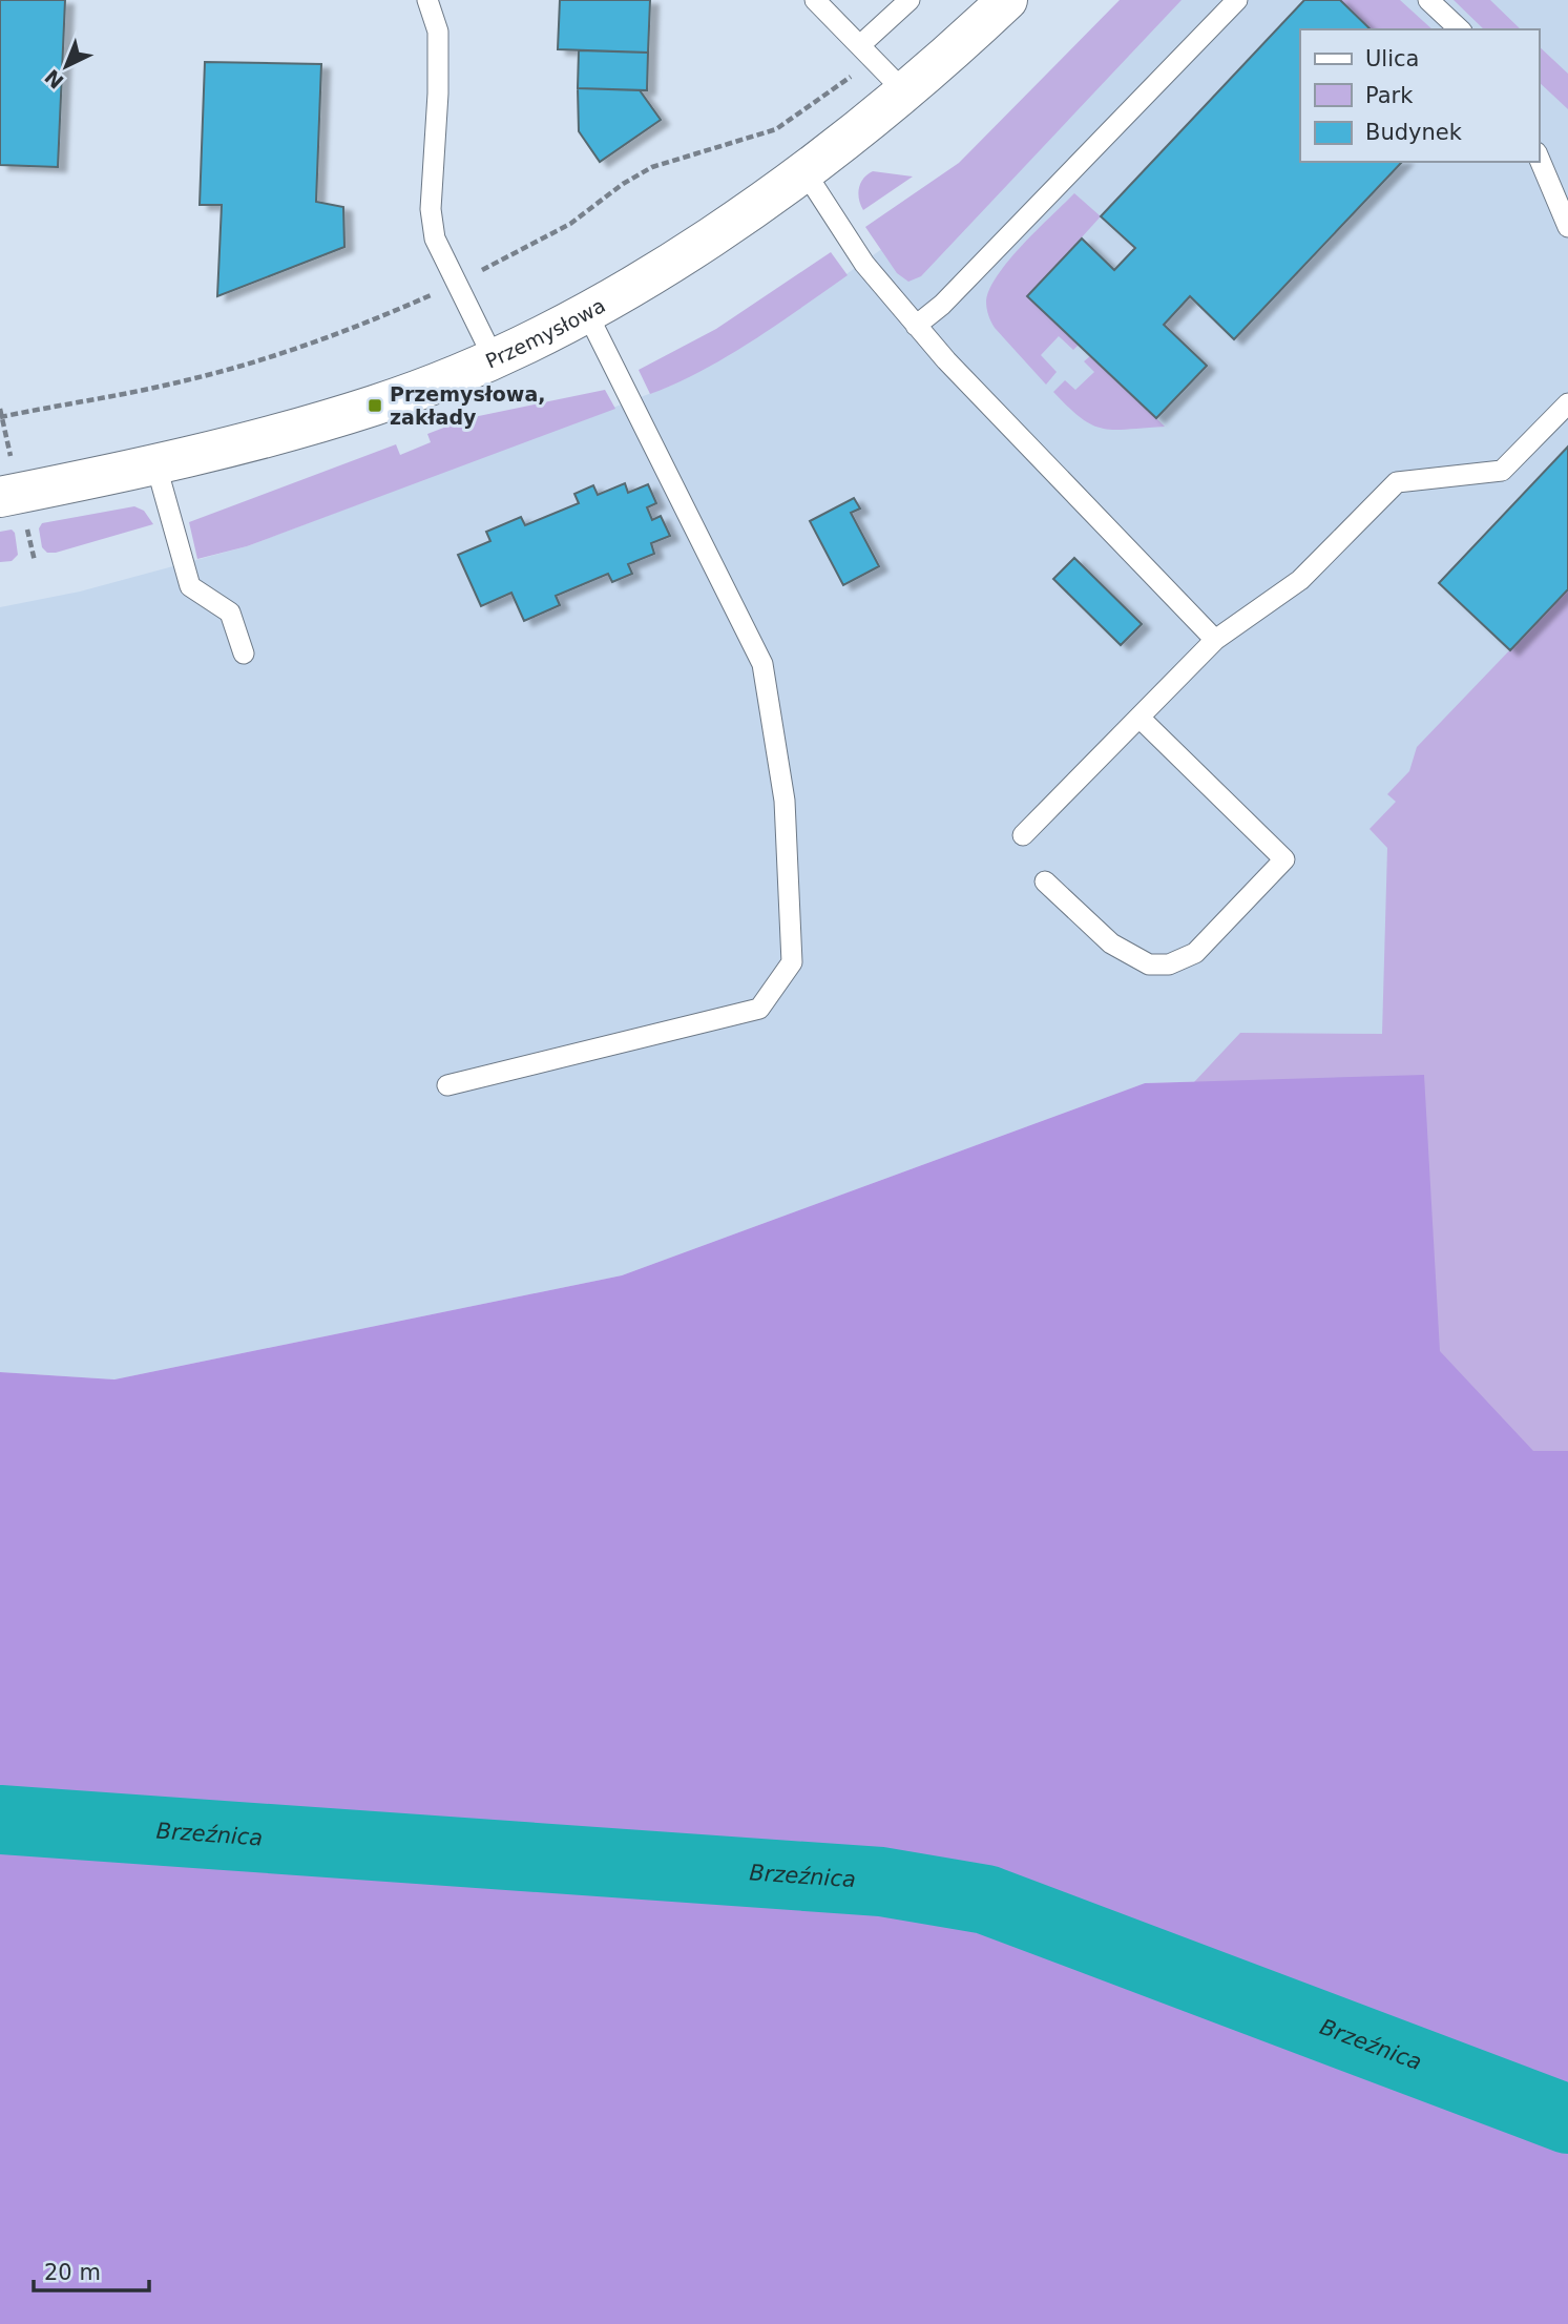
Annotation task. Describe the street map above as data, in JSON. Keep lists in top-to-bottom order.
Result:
{
  "streets": {
    "street": ["Przemysłowa"]
  },
  "water": ["Brzeźnica"],
  "places": {
    "transit": ["Przemysłowa, zakłady"]
  },
  "legend": ["Ulica", "Park", "Budynek"],
  "scale_bar": "20 m",
  "north": "bottom left"
}
